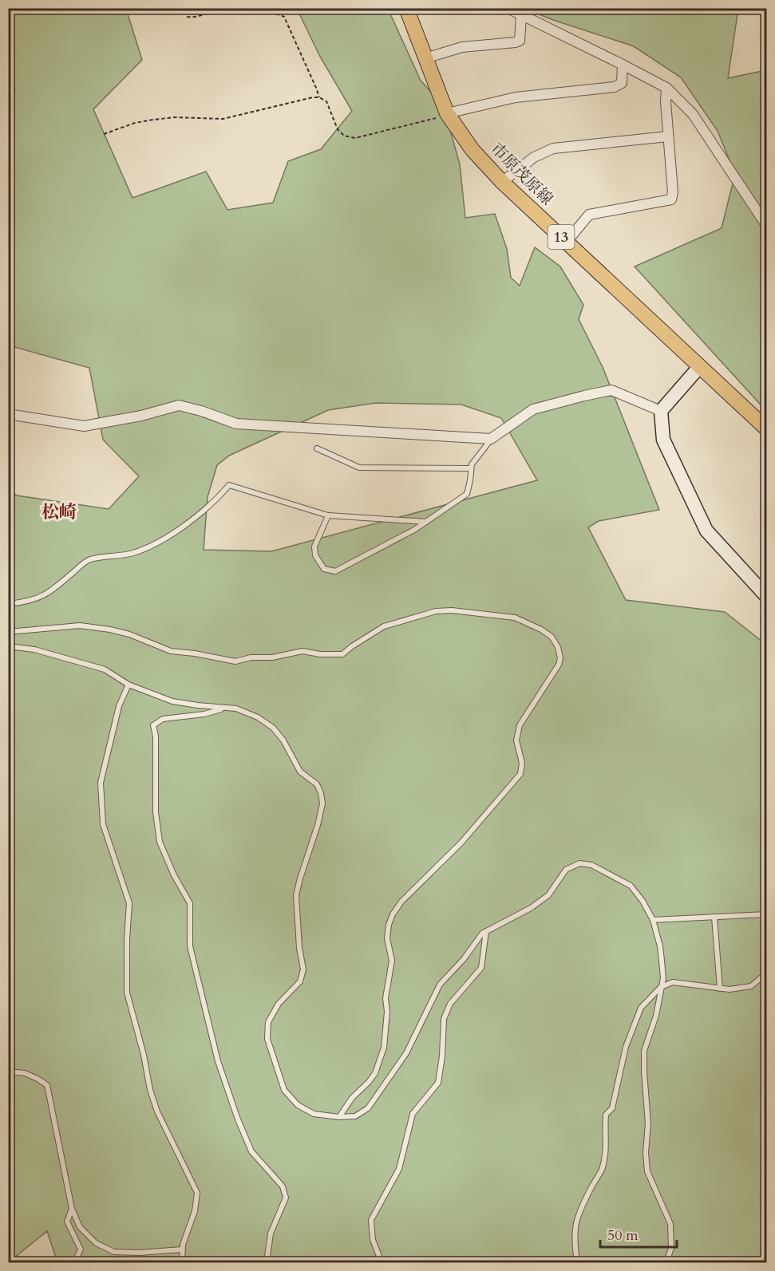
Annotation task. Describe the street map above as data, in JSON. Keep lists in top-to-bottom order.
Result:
{
  "streets": {
    "main road": ["市原茂原線", "13"]
  },
  "districts": ["松崎"],
  "scale_bar": "50 m"
}
